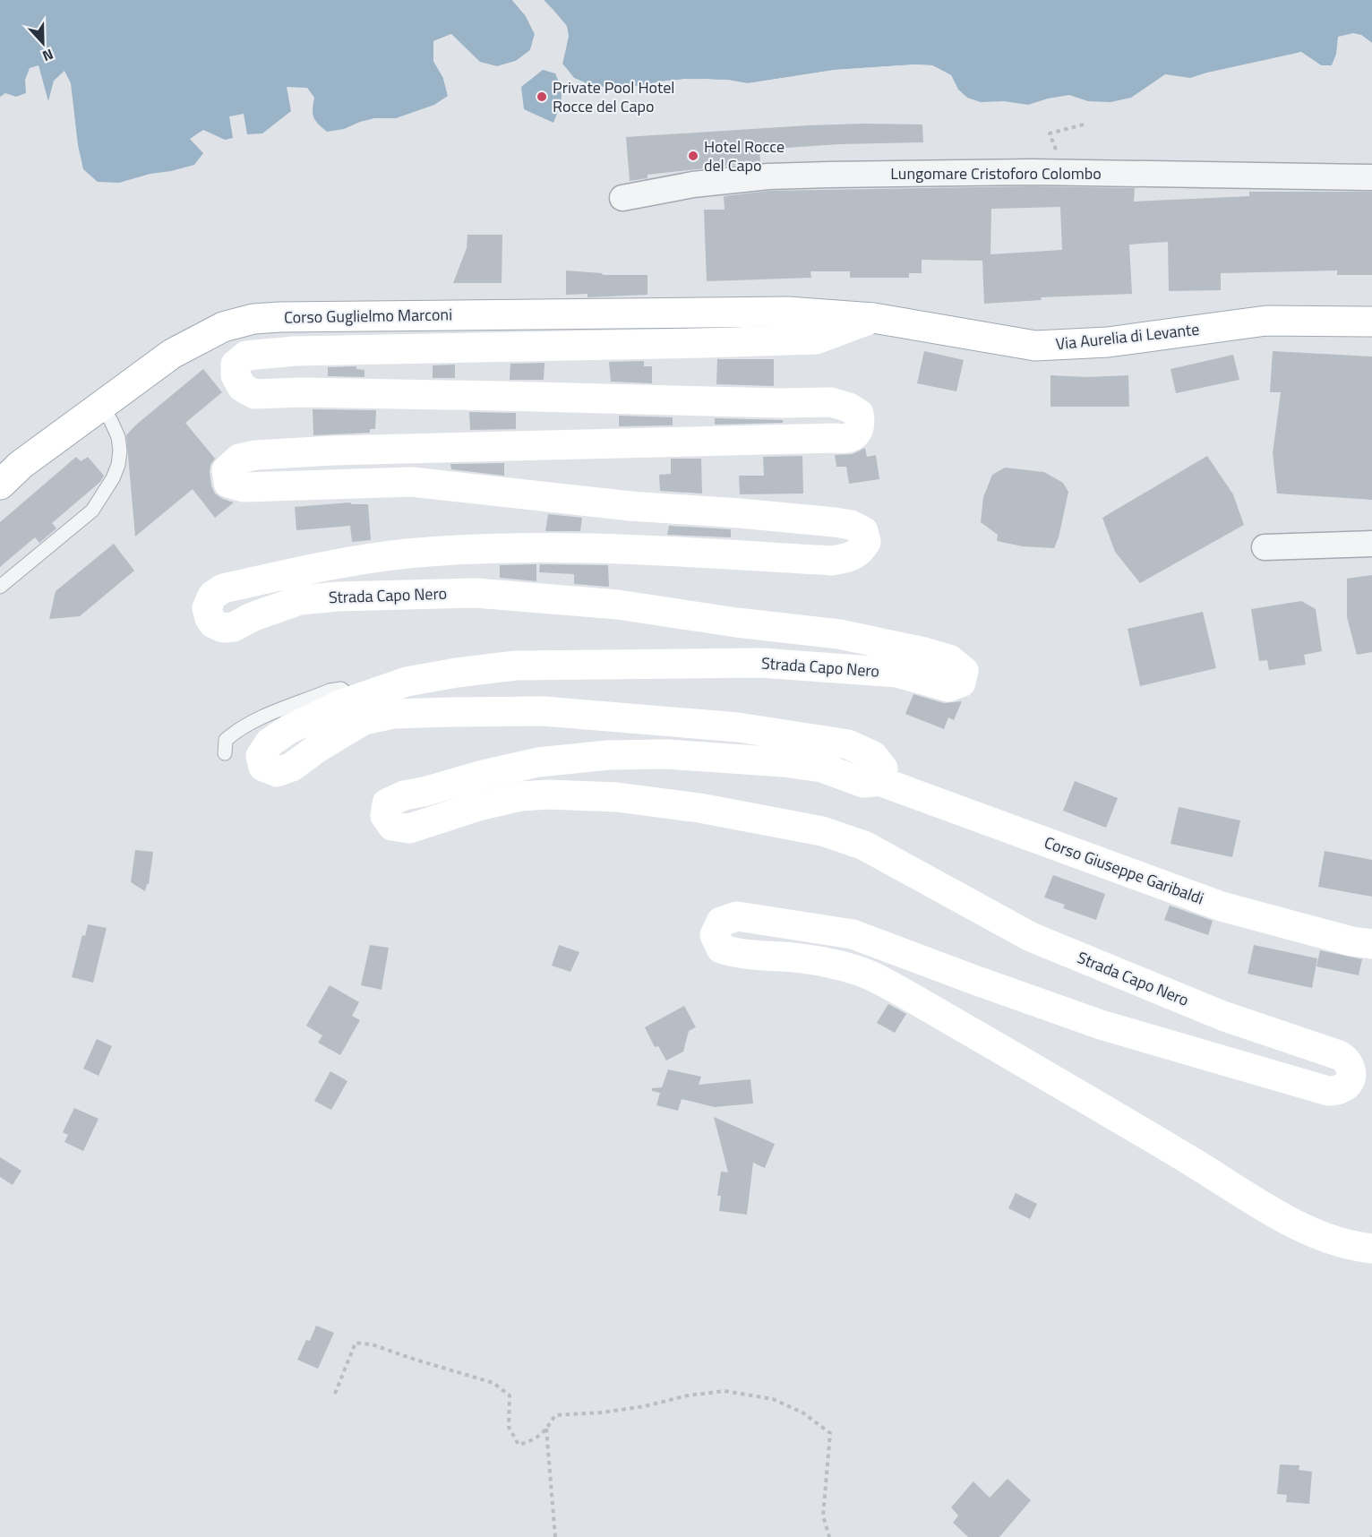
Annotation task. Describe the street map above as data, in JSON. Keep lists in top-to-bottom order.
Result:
{
  "streets": {
    "street": [
      "Lungomare Cristoforo Colombo",
      "Corso Guglielmo Marconi",
      "Via Aurelia di Levante",
      "Strada Capo Nero",
      "Corso Giuseppe Garibaldi"
    ]
  },
  "crossings": [
    ["Corso Guglielmo Marconi", "Via Aurelia di Levante"],
    ["Via Aurelia di Levante", "Strada Capo Nero"],
    ["Strada Capo Nero", "Corso Giuseppe Garibaldi"]
  ],
  "places": ["Private Pool Hotel Rocce del Capo", "Hotel Rocce del Capo"],
  "north": "bottom"
}
